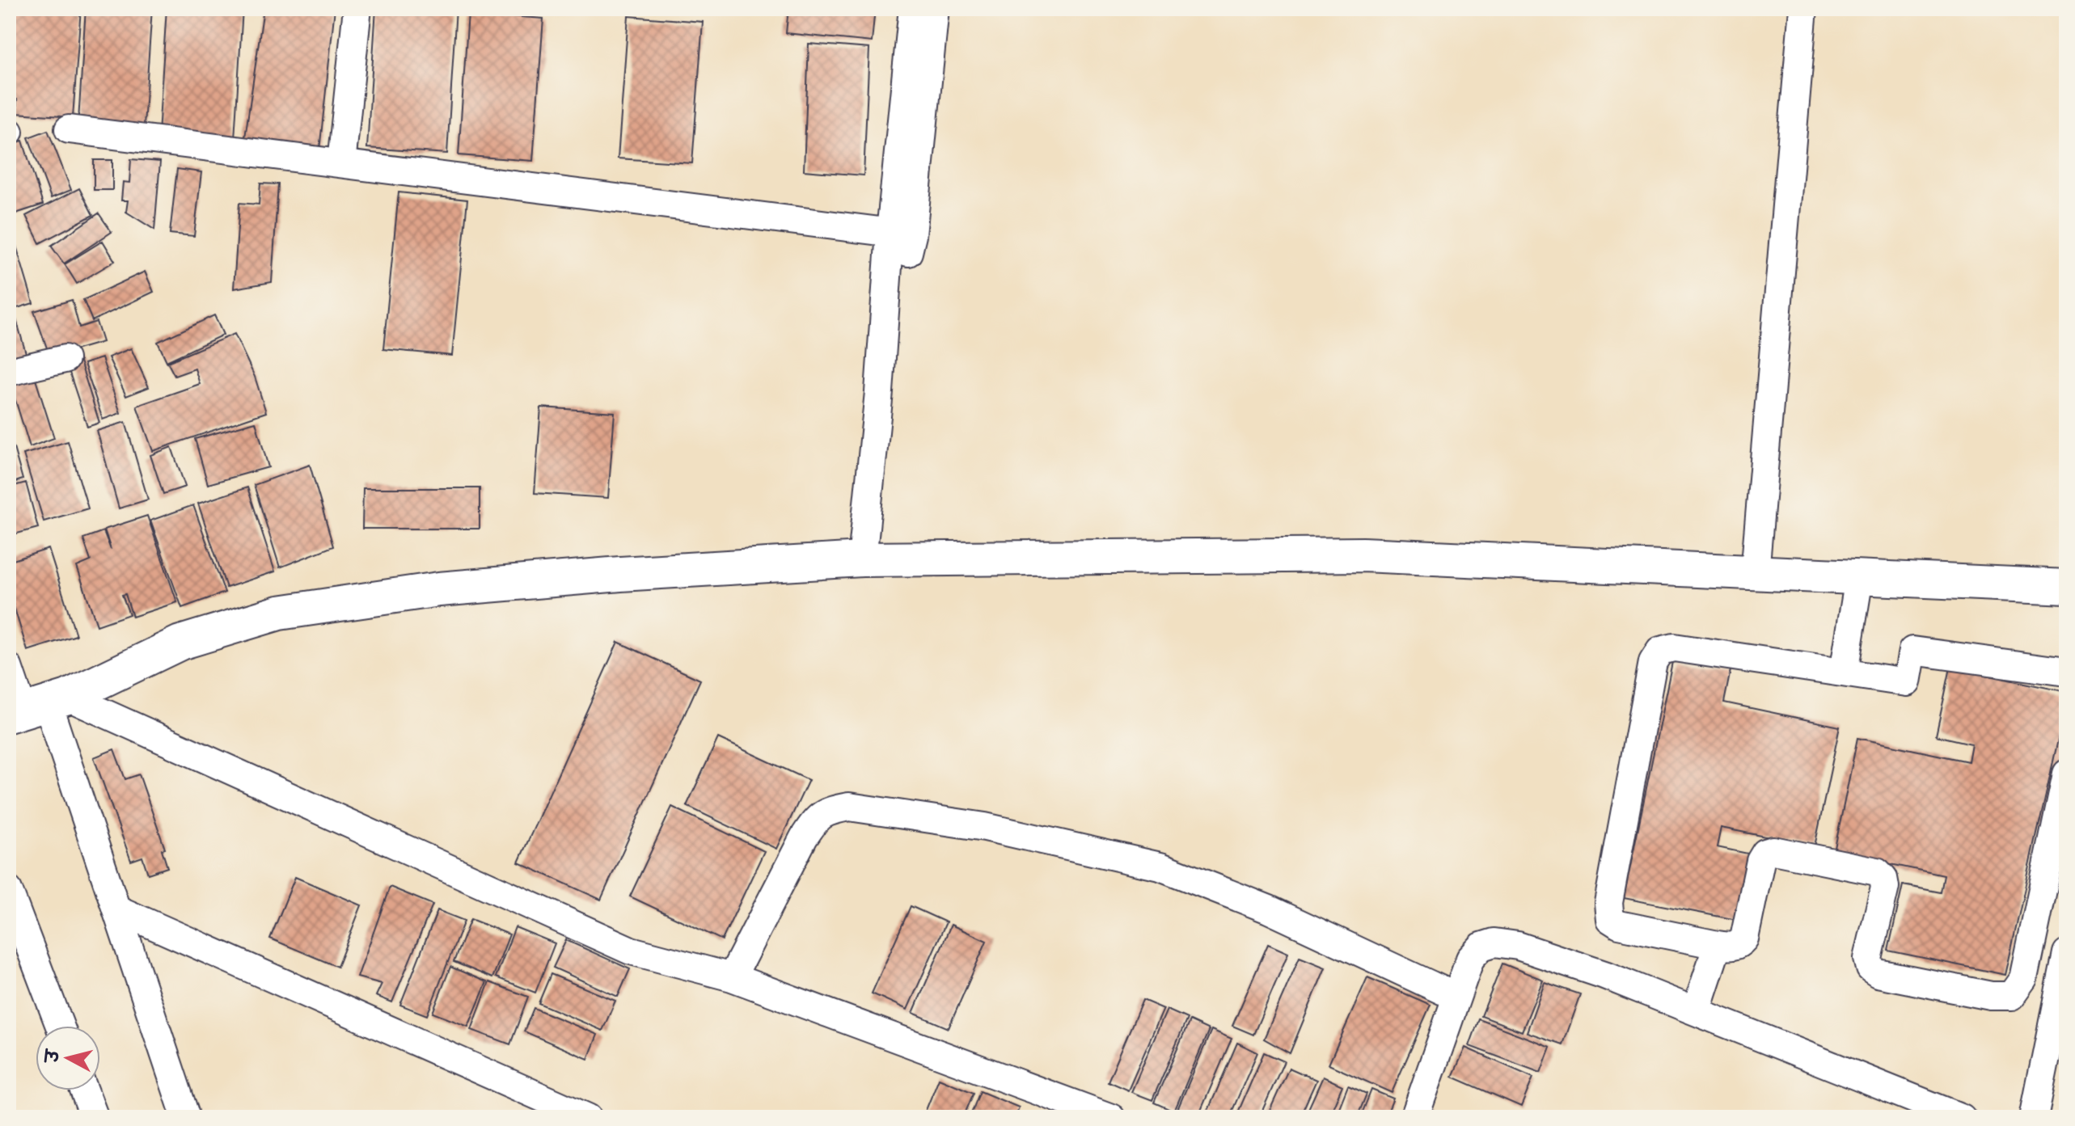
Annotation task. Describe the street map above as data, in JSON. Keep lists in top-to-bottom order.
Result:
{
  "north": "left"
}
